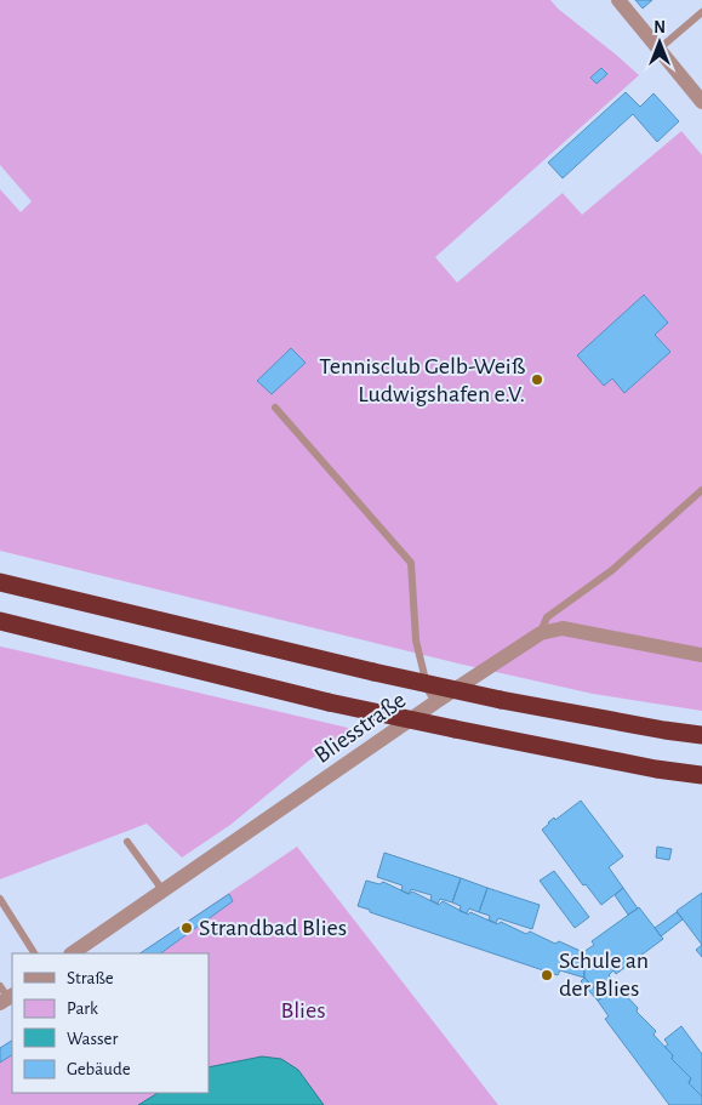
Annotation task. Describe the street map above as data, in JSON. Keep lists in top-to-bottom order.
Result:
{
  "streets": {
    "street": ["Bliesstraße"]
  },
  "parks": ["Blies"],
  "places": ["Tennisclub Gelb-Weiß Ludwigshafen e.V.", "Strandbad Blies", "Schule an der Blies"],
  "legend": [
    "Straße",
    "Park",
    "Wasser",
    "Gebäude"
  ],
  "north": "top"
}
